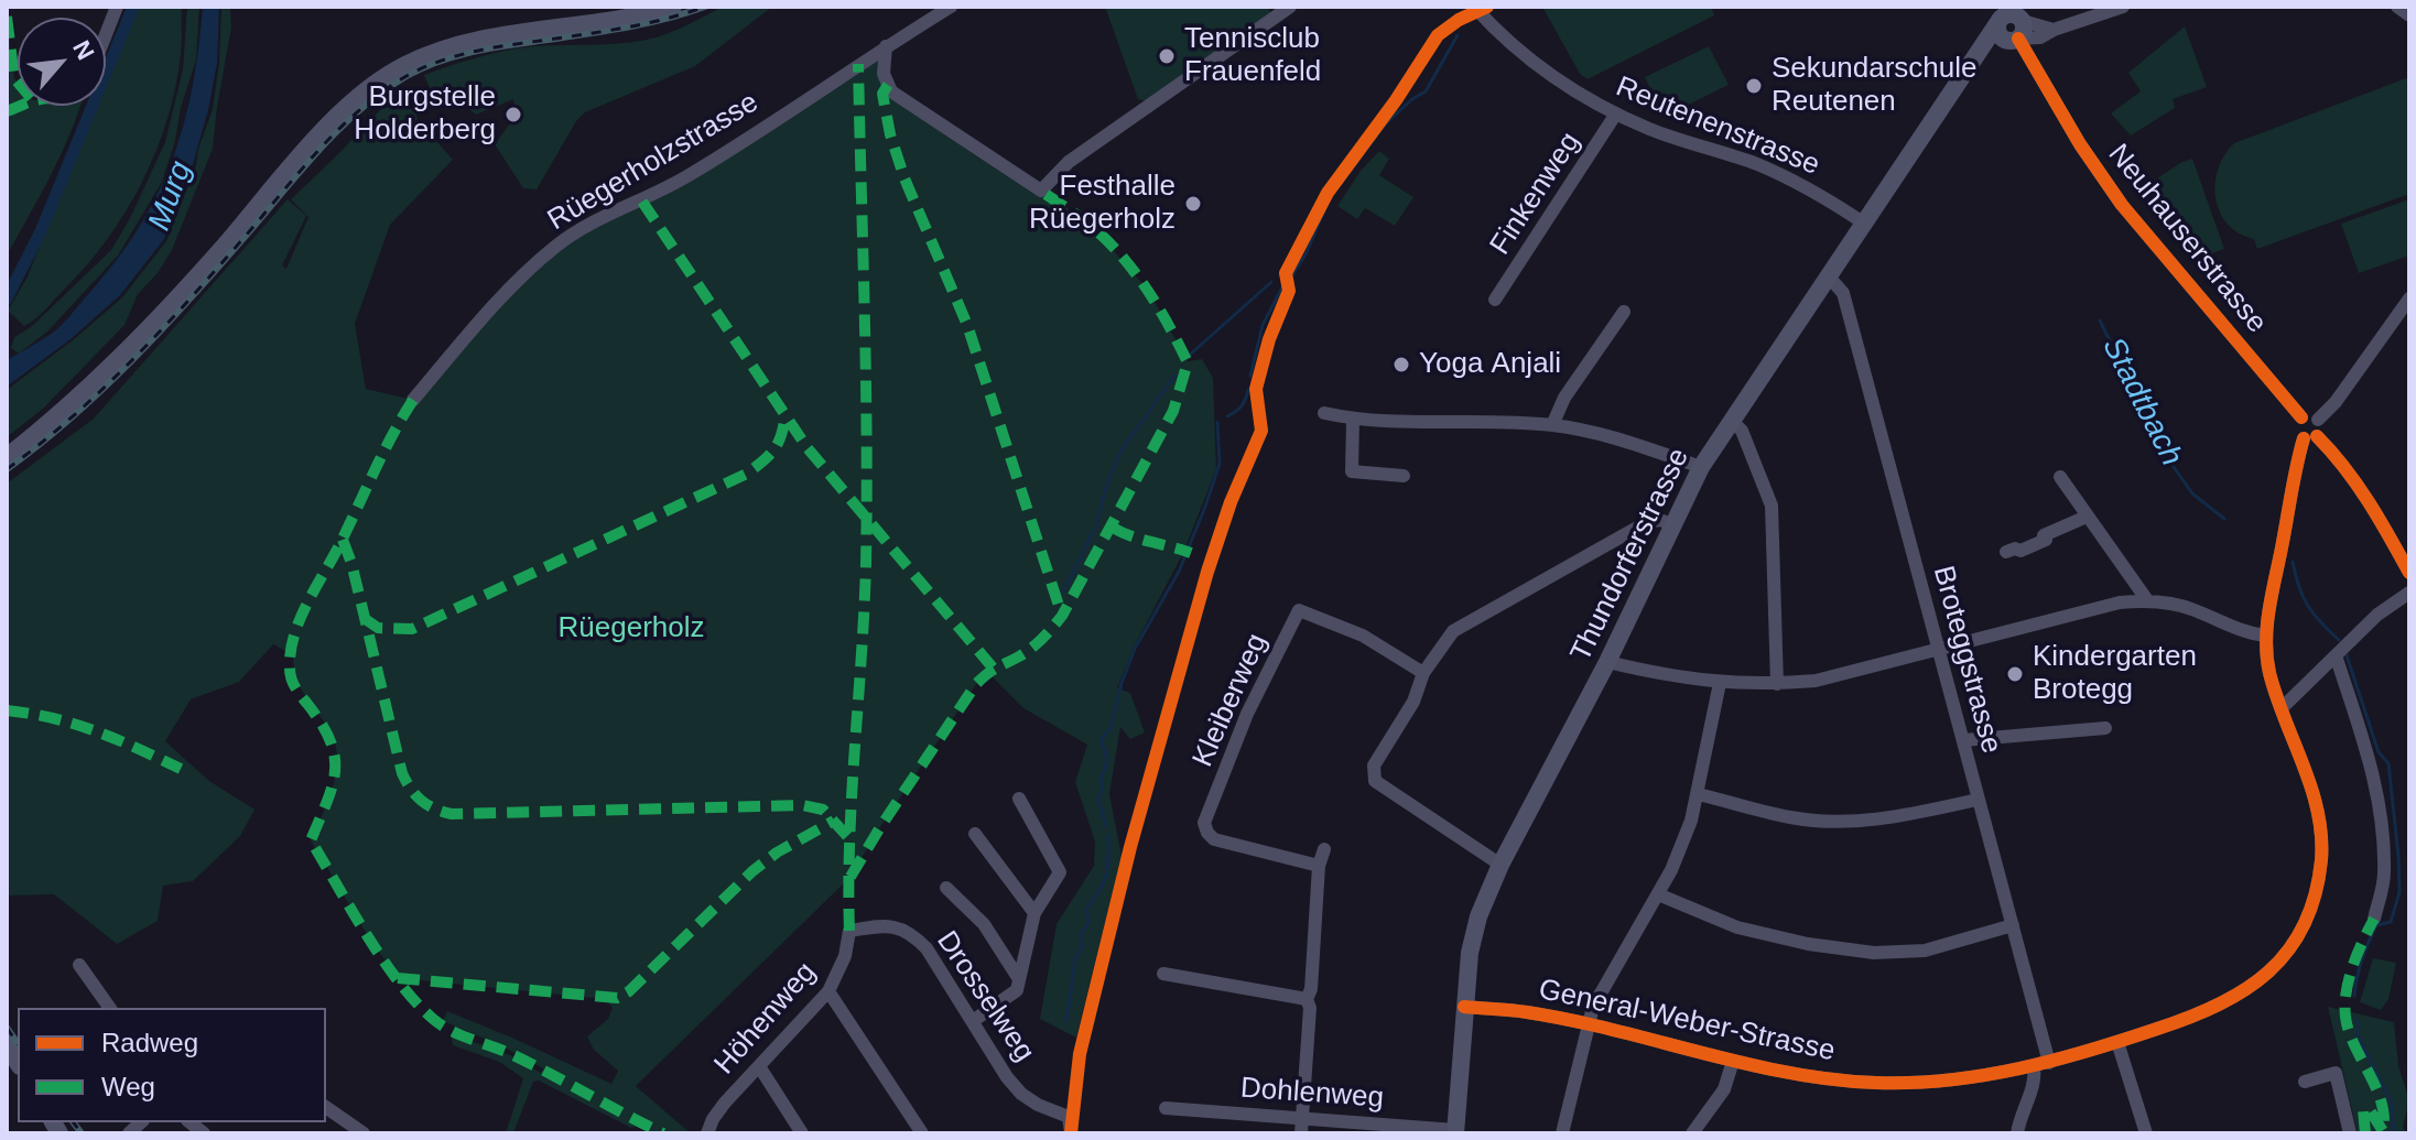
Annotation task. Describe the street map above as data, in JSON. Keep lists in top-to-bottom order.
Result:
{
  "streets": {
    "street": [
      "Reutenenstrasse",
      "Rüegerholzstrasse",
      "Finkenweg",
      "Neuhauserstrasse",
      "Thundorferstrasse",
      "Broteggstrasse",
      "Kleiberweg",
      "Drosselweg",
      "Höhenweg",
      "General-Weber-Strasse",
      "Dohlenweg"
    ]
  },
  "crossings": [
    ["Reutenenstrasse", "Finkenweg"],
    ["Reutenenstrasse", "Thundorferstrasse"],
    ["Neuhauserstrasse", "Thundorferstrasse"],
    ["Neuhauserstrasse", "General-Weber-Strasse"],
    ["Thundorferstrasse", "Broteggstrasse"],
    ["Thundorferstrasse", "General-Weber-Strasse"],
    ["Thundorferstrasse", "Dohlenweg"],
    ["Broteggstrasse", "General-Weber-Strasse"],
    ["Drosselweg", "Höhenweg"]
  ],
  "water": ["Murg", "Stadtbach"],
  "parks": ["Rüegerholz"],
  "places": [
    "Tennisclub Frauenfeld",
    "Sekundarschule Reutenen",
    "Burgstelle Holderberg",
    "Festhalle Rüegerholz",
    "Yoga Anjali",
    "Kindergarten Brotegg"
  ],
  "legend": ["Radweg", "Weg"],
  "north": "top right"
}
